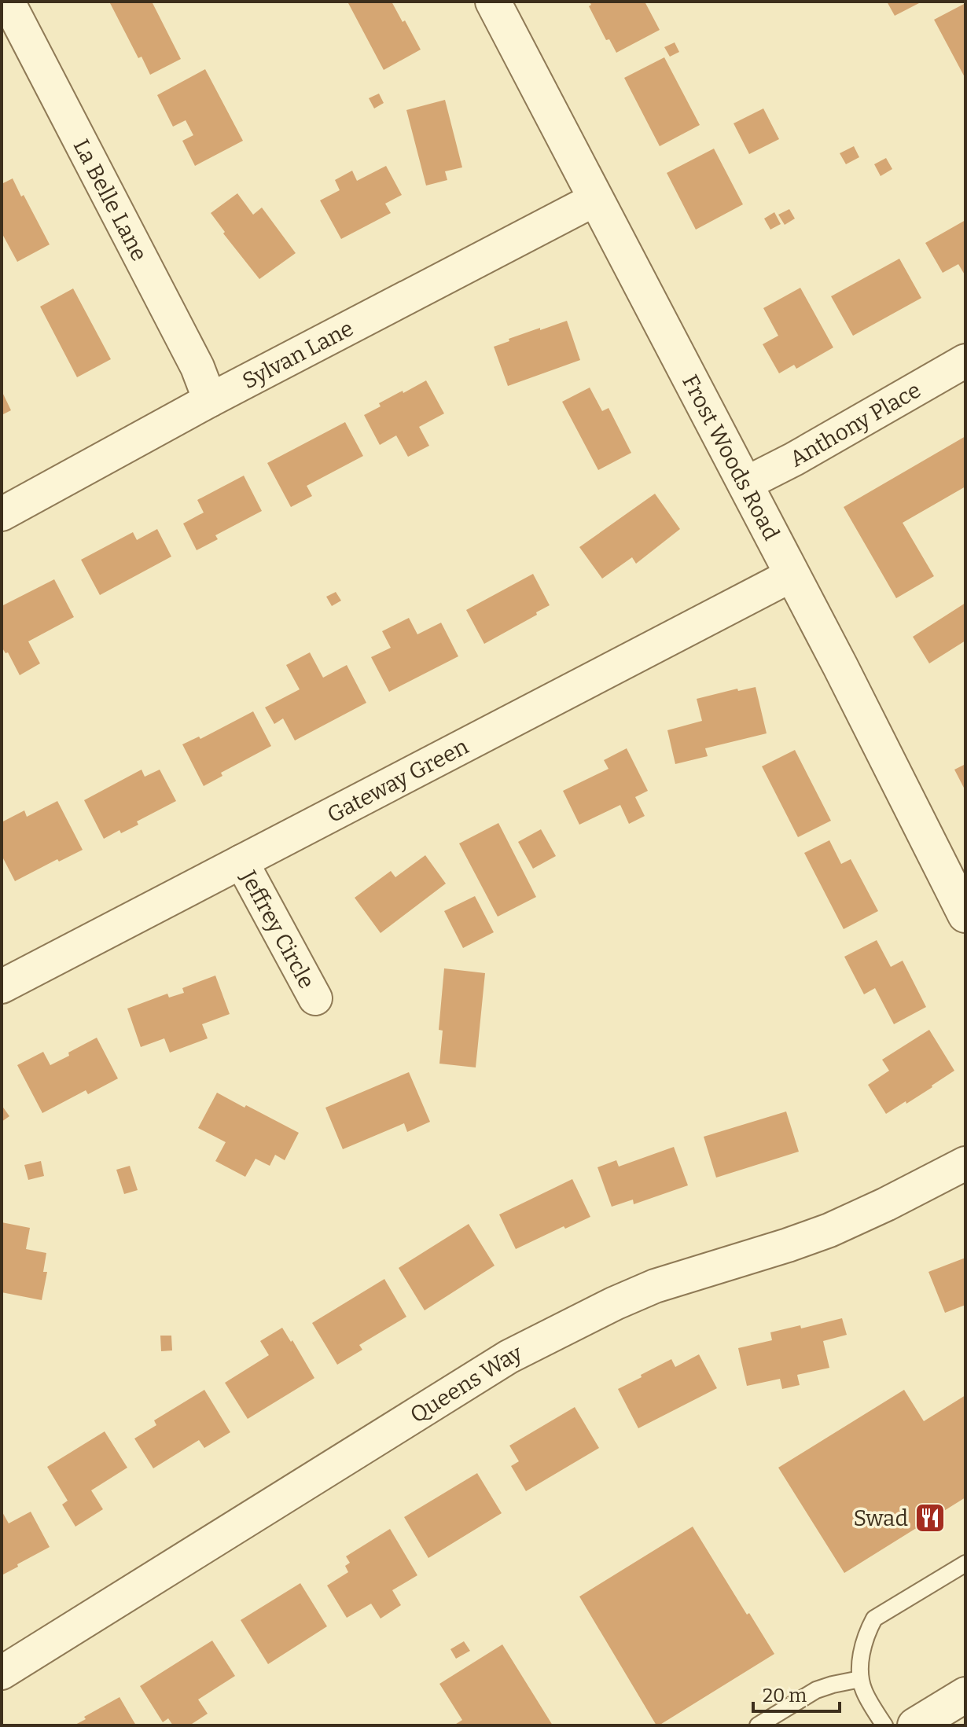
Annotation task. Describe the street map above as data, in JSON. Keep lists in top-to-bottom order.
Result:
{
  "streets": {
    "street": [
      "La Belle Lane",
      "Sylvan Lane",
      "Anthony Place",
      "Frost Woods Road",
      "Gateway Green",
      "Jeffrey Circle",
      "Queens Way"
    ]
  },
  "crossings": [
    ["La Belle Lane", "Sylvan Lane"],
    ["Sylvan Lane", "Frost Woods Road"],
    ["Anthony Place", "Frost Woods Road"],
    ["Frost Woods Road", "Gateway Green"],
    ["Gateway Green", "Jeffrey Circle"]
  ],
  "places": {
    "restaurant": ["Swad"]
  },
  "scale_bar": "20 m"
}
